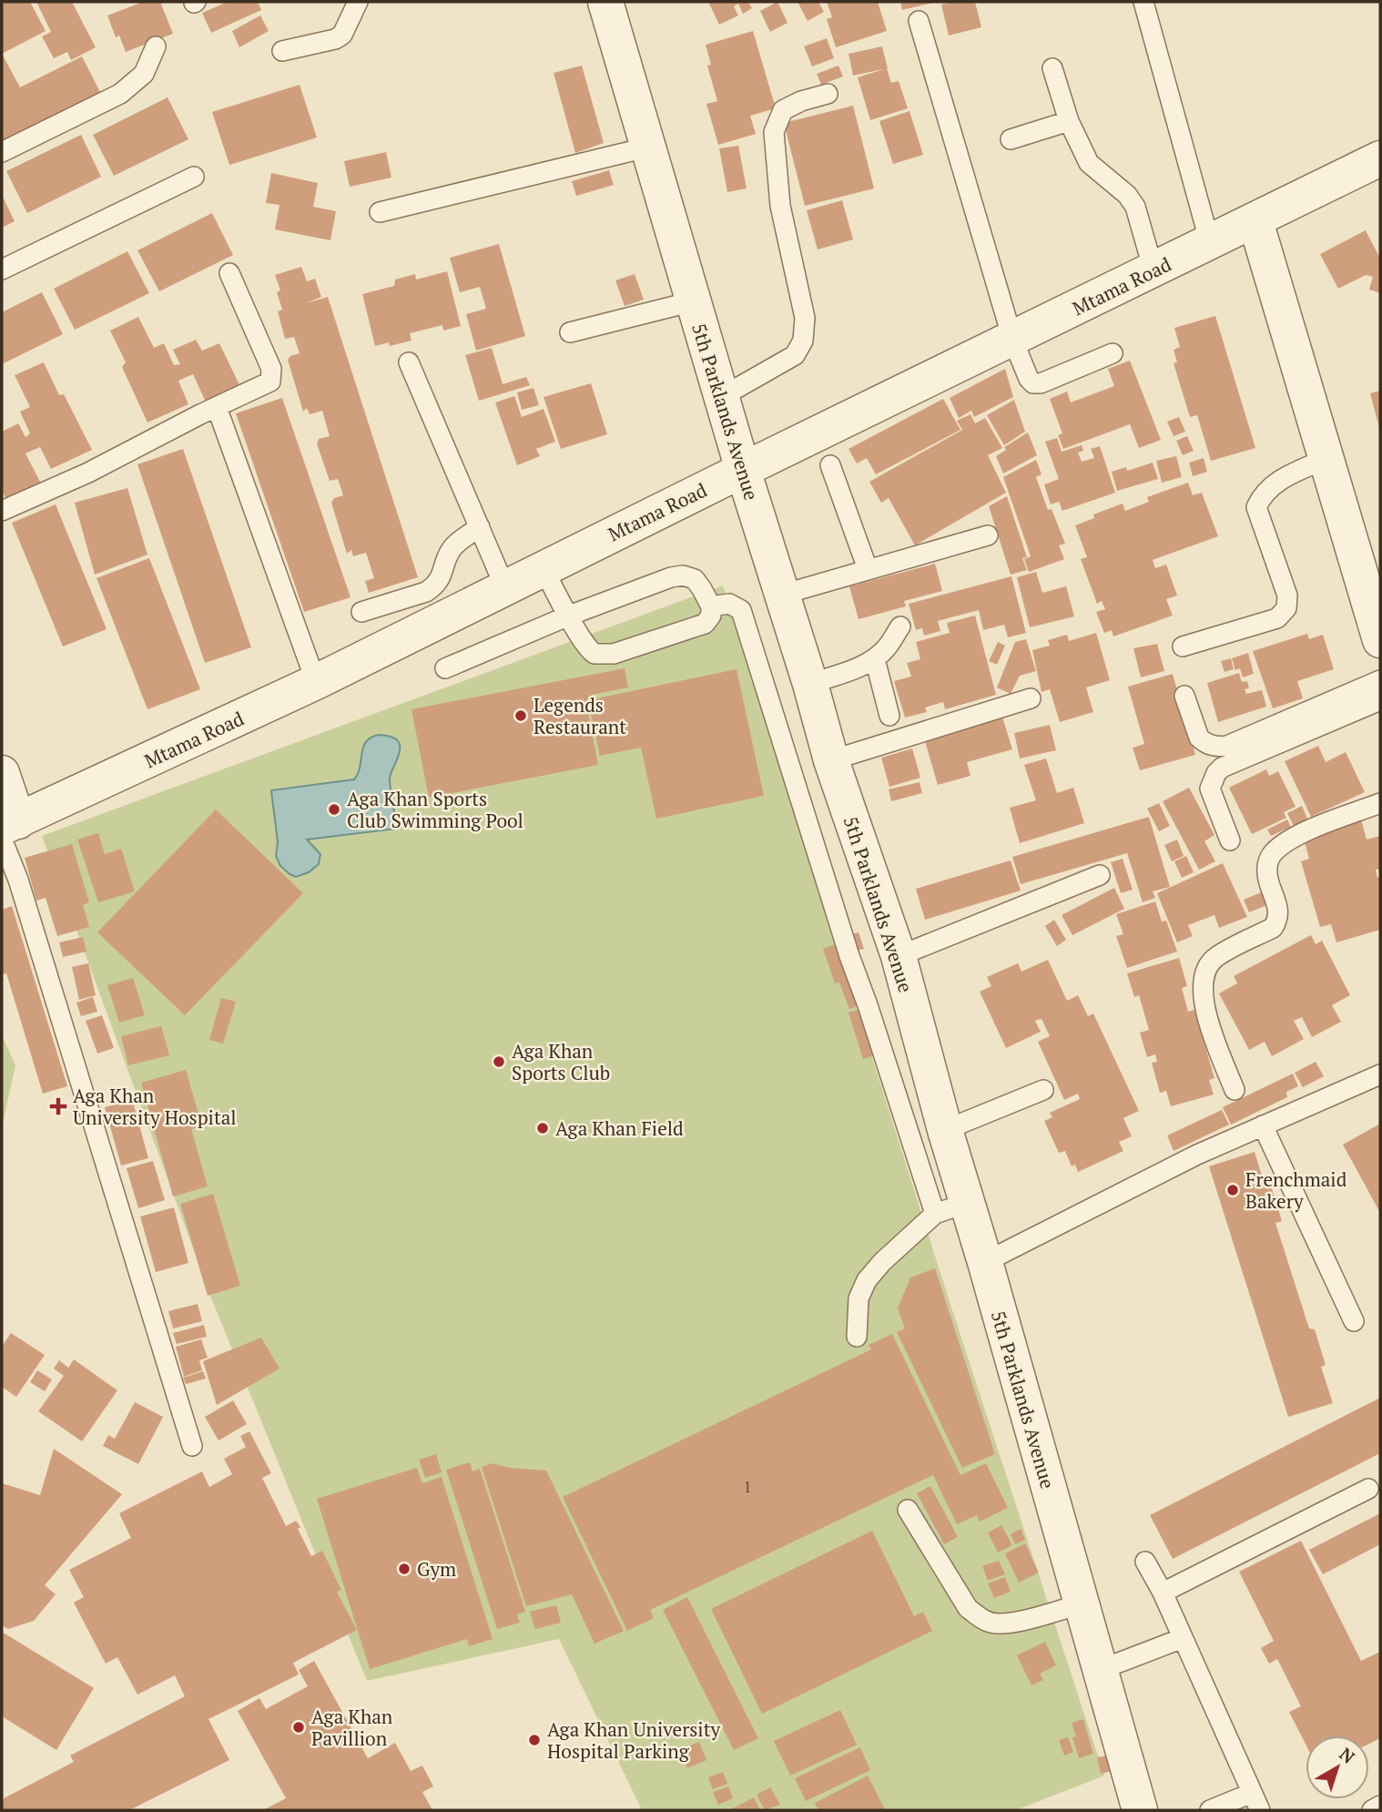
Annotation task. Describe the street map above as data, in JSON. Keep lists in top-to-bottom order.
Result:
{
  "streets": {
    "street": ["Mtama Road", "5th Parklands Avenue"]
  },
  "crossings": [
    ["Mtama Road", "5th Parklands Avenue"]
  ],
  "places": {
    "other": [
      "Legends Restaurant",
      "Aga Khan Sports Club Swimming Pool",
      "Aga Khan Sports Club",
      "Aga Khan Field",
      "Frenchmaid Bakery",
      "Gym",
      "Aga Khan Pavillion",
      "Aga Khan University Hospital Parking"
    ],
    "health": ["Aga Khan University Hospital"]
  },
  "house_numbers": ["1"],
  "north": "top right"
}
